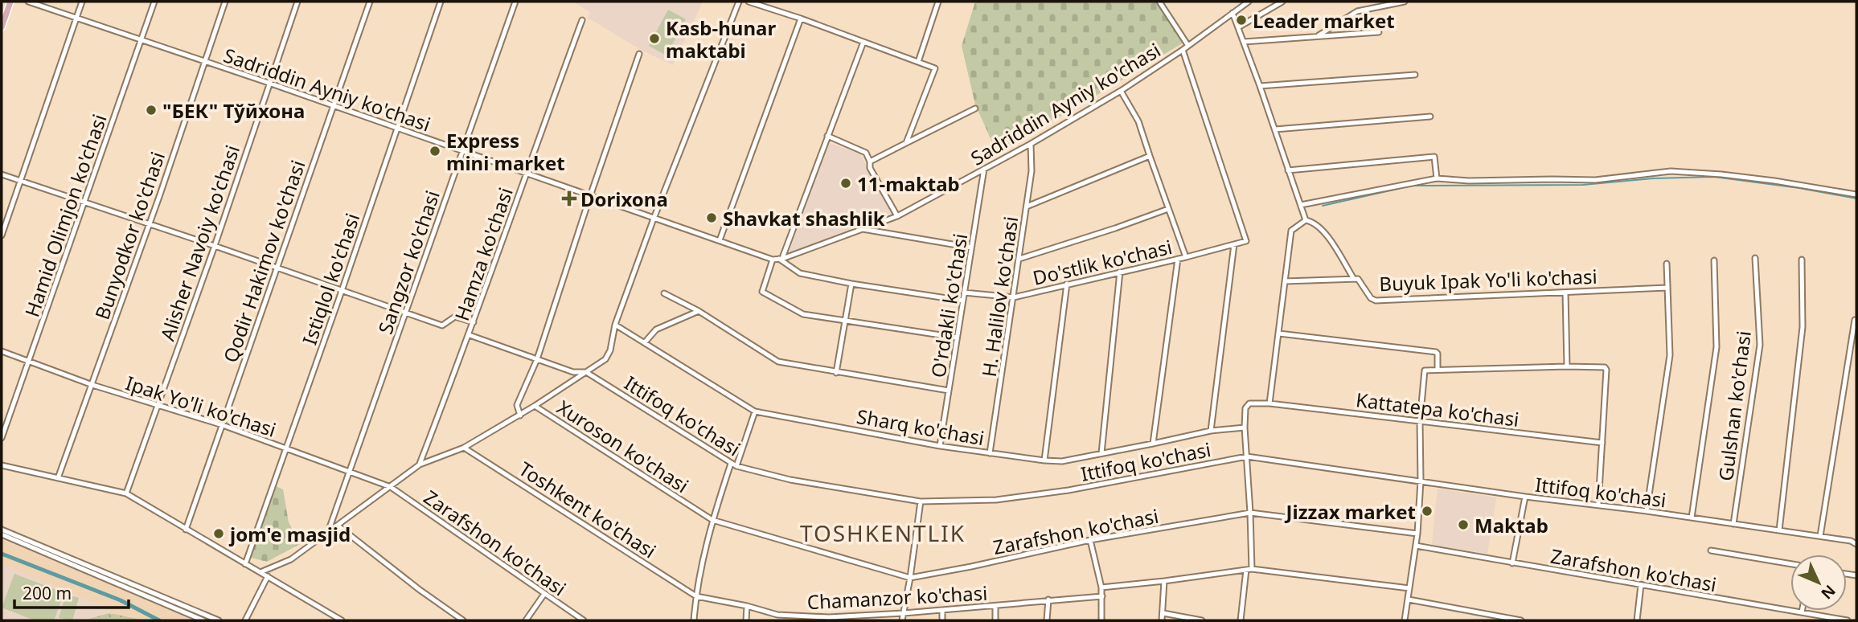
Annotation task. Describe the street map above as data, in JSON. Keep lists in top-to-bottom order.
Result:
{
  "streets": {
    "street": [
      "Sadriddin Ayniy ko'chasi",
      "Hamid Olimjon ko'chasi",
      "Bunyodkor ko'chasi",
      "Alisher Navoiy ko'chasi",
      "Hamza ko'chasi",
      "Qodir Hakimov ko'chasi",
      "Sangzor ko'chasi",
      "Do'stlik ko'chasi",
      "Istiqlol ko'chasi",
      "Buyuk Ipak Yo'li ko'chasi",
      "H. Halilov ko'chasi",
      "O'rdakli ko'chasi",
      "Ipak Yo'li ko'chasi",
      "Gulshan ko'chasi",
      "Kattatepa ko'chasi",
      "Ittifoq ko'chasi",
      "Sharq ko'chasi",
      "Xuroson ko'chasi",
      "Toshkent ko'chasi",
      "Zarafshon ko'chasi",
      "Chamanzor ko'chasi"
    ]
  },
  "crossings": [
    ["Sadriddin Ayniy ko'chasi", "Hamid Olimjon ko'chasi"],
    ["Sadriddin Ayniy ko'chasi", "Bunyodkor ko'chasi"],
    ["Sadriddin Ayniy ko'chasi", "Alisher Navoiy ko'chasi"],
    ["Sadriddin Ayniy ko'chasi", "Hamza ko'chasi"],
    ["Sadriddin Ayniy ko'chasi", "Qodir Hakimov ko'chasi"],
    ["Sadriddin Ayniy ko'chasi", "Sangzor ko'chasi"],
    ["Sadriddin Ayniy ko'chasi", "Do'stlik ko'chasi"],
    ["Sadriddin Ayniy ko'chasi", "Istiqlol ko'chasi"],
    ["Sadriddin Ayniy ko'chasi", "H. Halilov ko'chasi"],
    ["Sadriddin Ayniy ko'chasi", "O'rdakli ko'chasi"],
    ["Hamid Olimjon ko'chasi", "Ipak Yo'li ko'chasi"],
    ["Bunyodkor ko'chasi", "Ipak Yo'li ko'chasi"],
    ["Alisher Navoiy ko'chasi", "Ipak Yo'li ko'chasi"],
    ["Hamza ko'chasi", "Ittifoq ko'chasi"],
    ["Hamza ko'chasi", "Xuroson ko'chasi"],
    ["Qodir Hakimov ko'chasi", "Ipak Yo'li ko'chasi"],
    ["Sangzor ko'chasi", "Ipak Yo'li ko'chasi"],
    ["Sangzor ko'chasi", "Xuroson ko'chasi"],
    ["Do'stlik ko'chasi", "H. Halilov ko'chasi"],
    ["Do'stlik ko'chasi", "O'rdakli ko'chasi"],
    ["Istiqlol ko'chasi", "Ipak Yo'li ko'chasi"],
    ["H. Halilov ko'chasi", "Sharq ko'chasi"],
    ["O'rdakli ko'chasi", "Sharq ko'chasi"],
    ["Ipak Yo'li ko'chasi", "Xuroson ko'chasi"],
    ["Ipak Yo'li ko'chasi", "Zarafshon ko'chasi"],
    ["Gulshan ko'chasi", "Ittifoq ko'chasi"],
    ["Xuroson ko'chasi", "Toshkent ko'chasi"],
    ["Xuroson ko'chasi", "Zarafshon ko'chasi"],
    ["Toshkent ko'chasi", "Chamanzor ko'chasi"]
  ],
  "districts": ["TOSHKENTLIK"],
  "places": {
    "other": [
      "Leader market",
      "Kasb-hunar maktabi",
      "\"БЕК\" Тўйхона",
      "Express mini market",
      "11-maktab",
      "Shavkat shashlik",
      "Jizzax market",
      "Maktab",
      "jom'e masjid"
    ],
    "health": ["Dorixona"]
  },
  "scale_bar": "200 m",
  "north": "bottom right"
}
